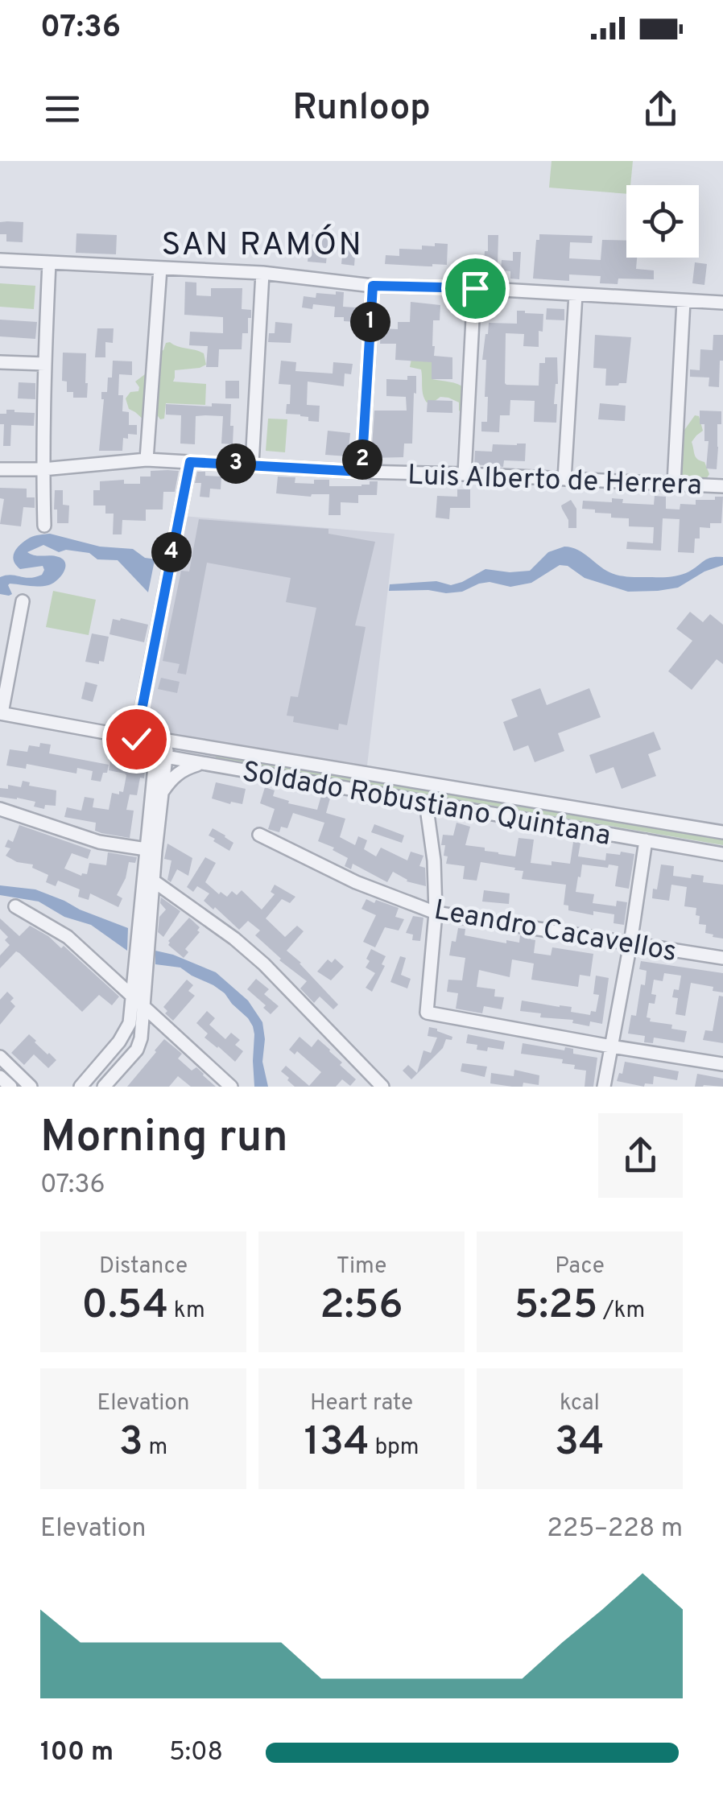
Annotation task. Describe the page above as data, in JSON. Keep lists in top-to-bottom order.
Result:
{
  "streets": {
    "street": ["Luis Alberto de Herrera", "Soldado Robustiano Quintana", "Leandro Cacavellos"]
  },
  "districts": ["SAN RAMÓN"],
  "page": {
    "status": "07:36",
    "header": "Runloop",
    "pins": [
      "1",
      "2",
      "3",
      "4"
    ],
    "heading": ["Morning run", "07:36"],
    "stats": [
      ["Distance", "0.54 km"],
      ["Time", "2:56"],
      ["Pace", "5:25 /km"],
      ["Elevation", "3 m"],
      ["Heart rate", "134 bpm"],
      ["kcal", "34"]
    ],
    "chart": ["Elevation", "225–228 m"],
    "list": [
      {
        "name": "100 m",
        "note": "5:08"
      }
    ]
  }
}
